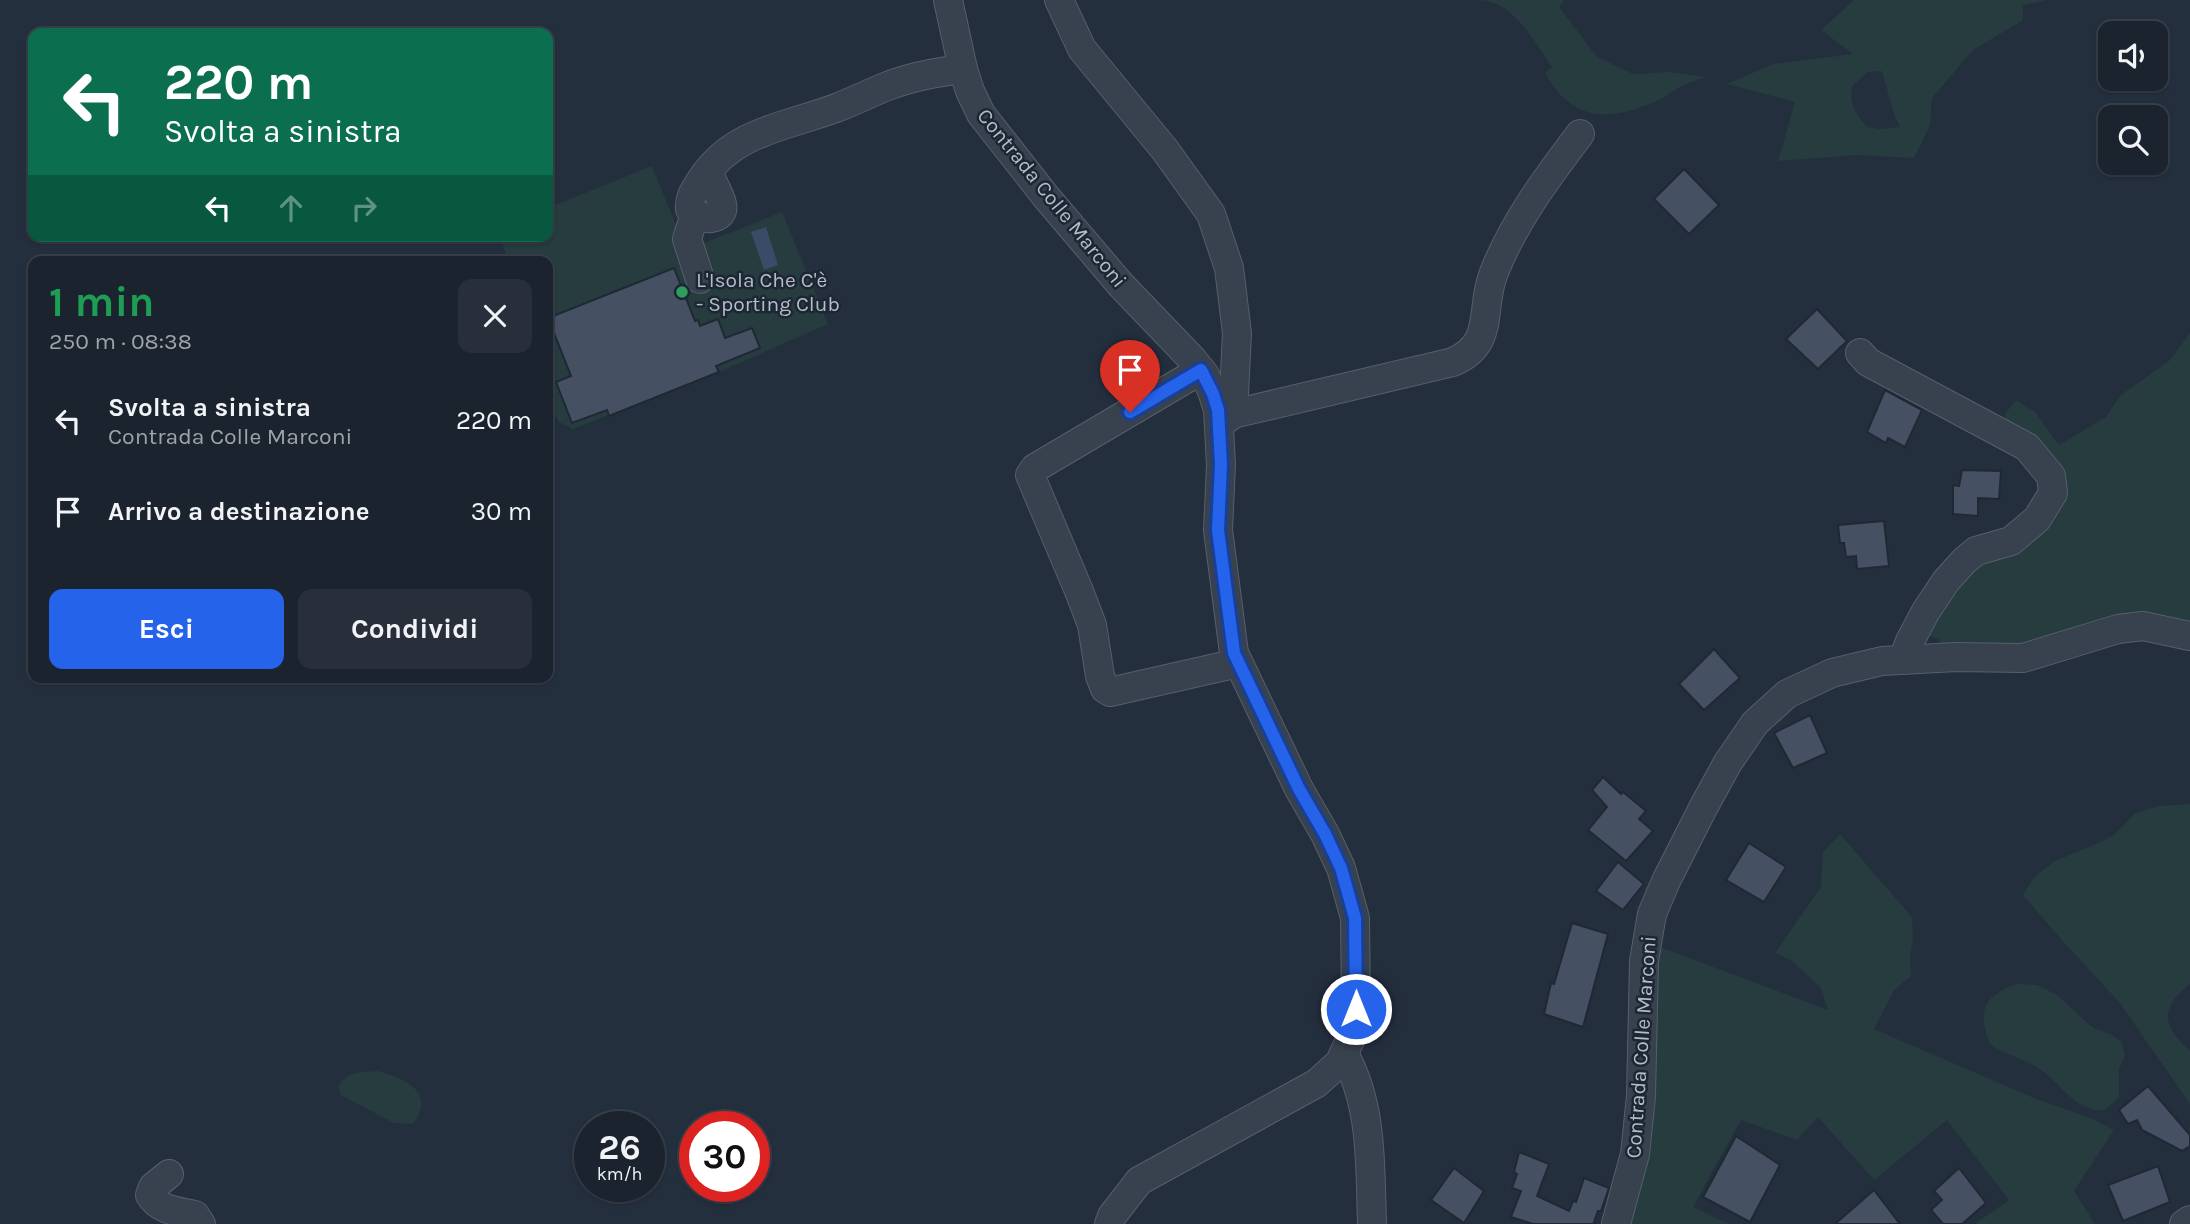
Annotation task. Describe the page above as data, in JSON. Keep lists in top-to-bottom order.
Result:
{
  "streets": {
    "street": ["Contrada Colle Marconi"]
  },
  "places": ["L'Isola Che C'è - Sporting Club"],
  "page": {
    "turn": ["220 m", "Svolta a sinistra"],
    "heading": ["1 min", "250 m · 08:38"],
    "list": [
      {
        "name": "Svolta a sinistra",
        "note": "Contrada Colle Marconi",
        "value": "220 m"
      },
      {
        "name": "Arrivo a destinazione",
        "value": "30 m"
      }
    ],
    "buttons": ["Esci", "Condividi"],
    "speed": "26 km/h",
    "limit": "30"
  }
}
